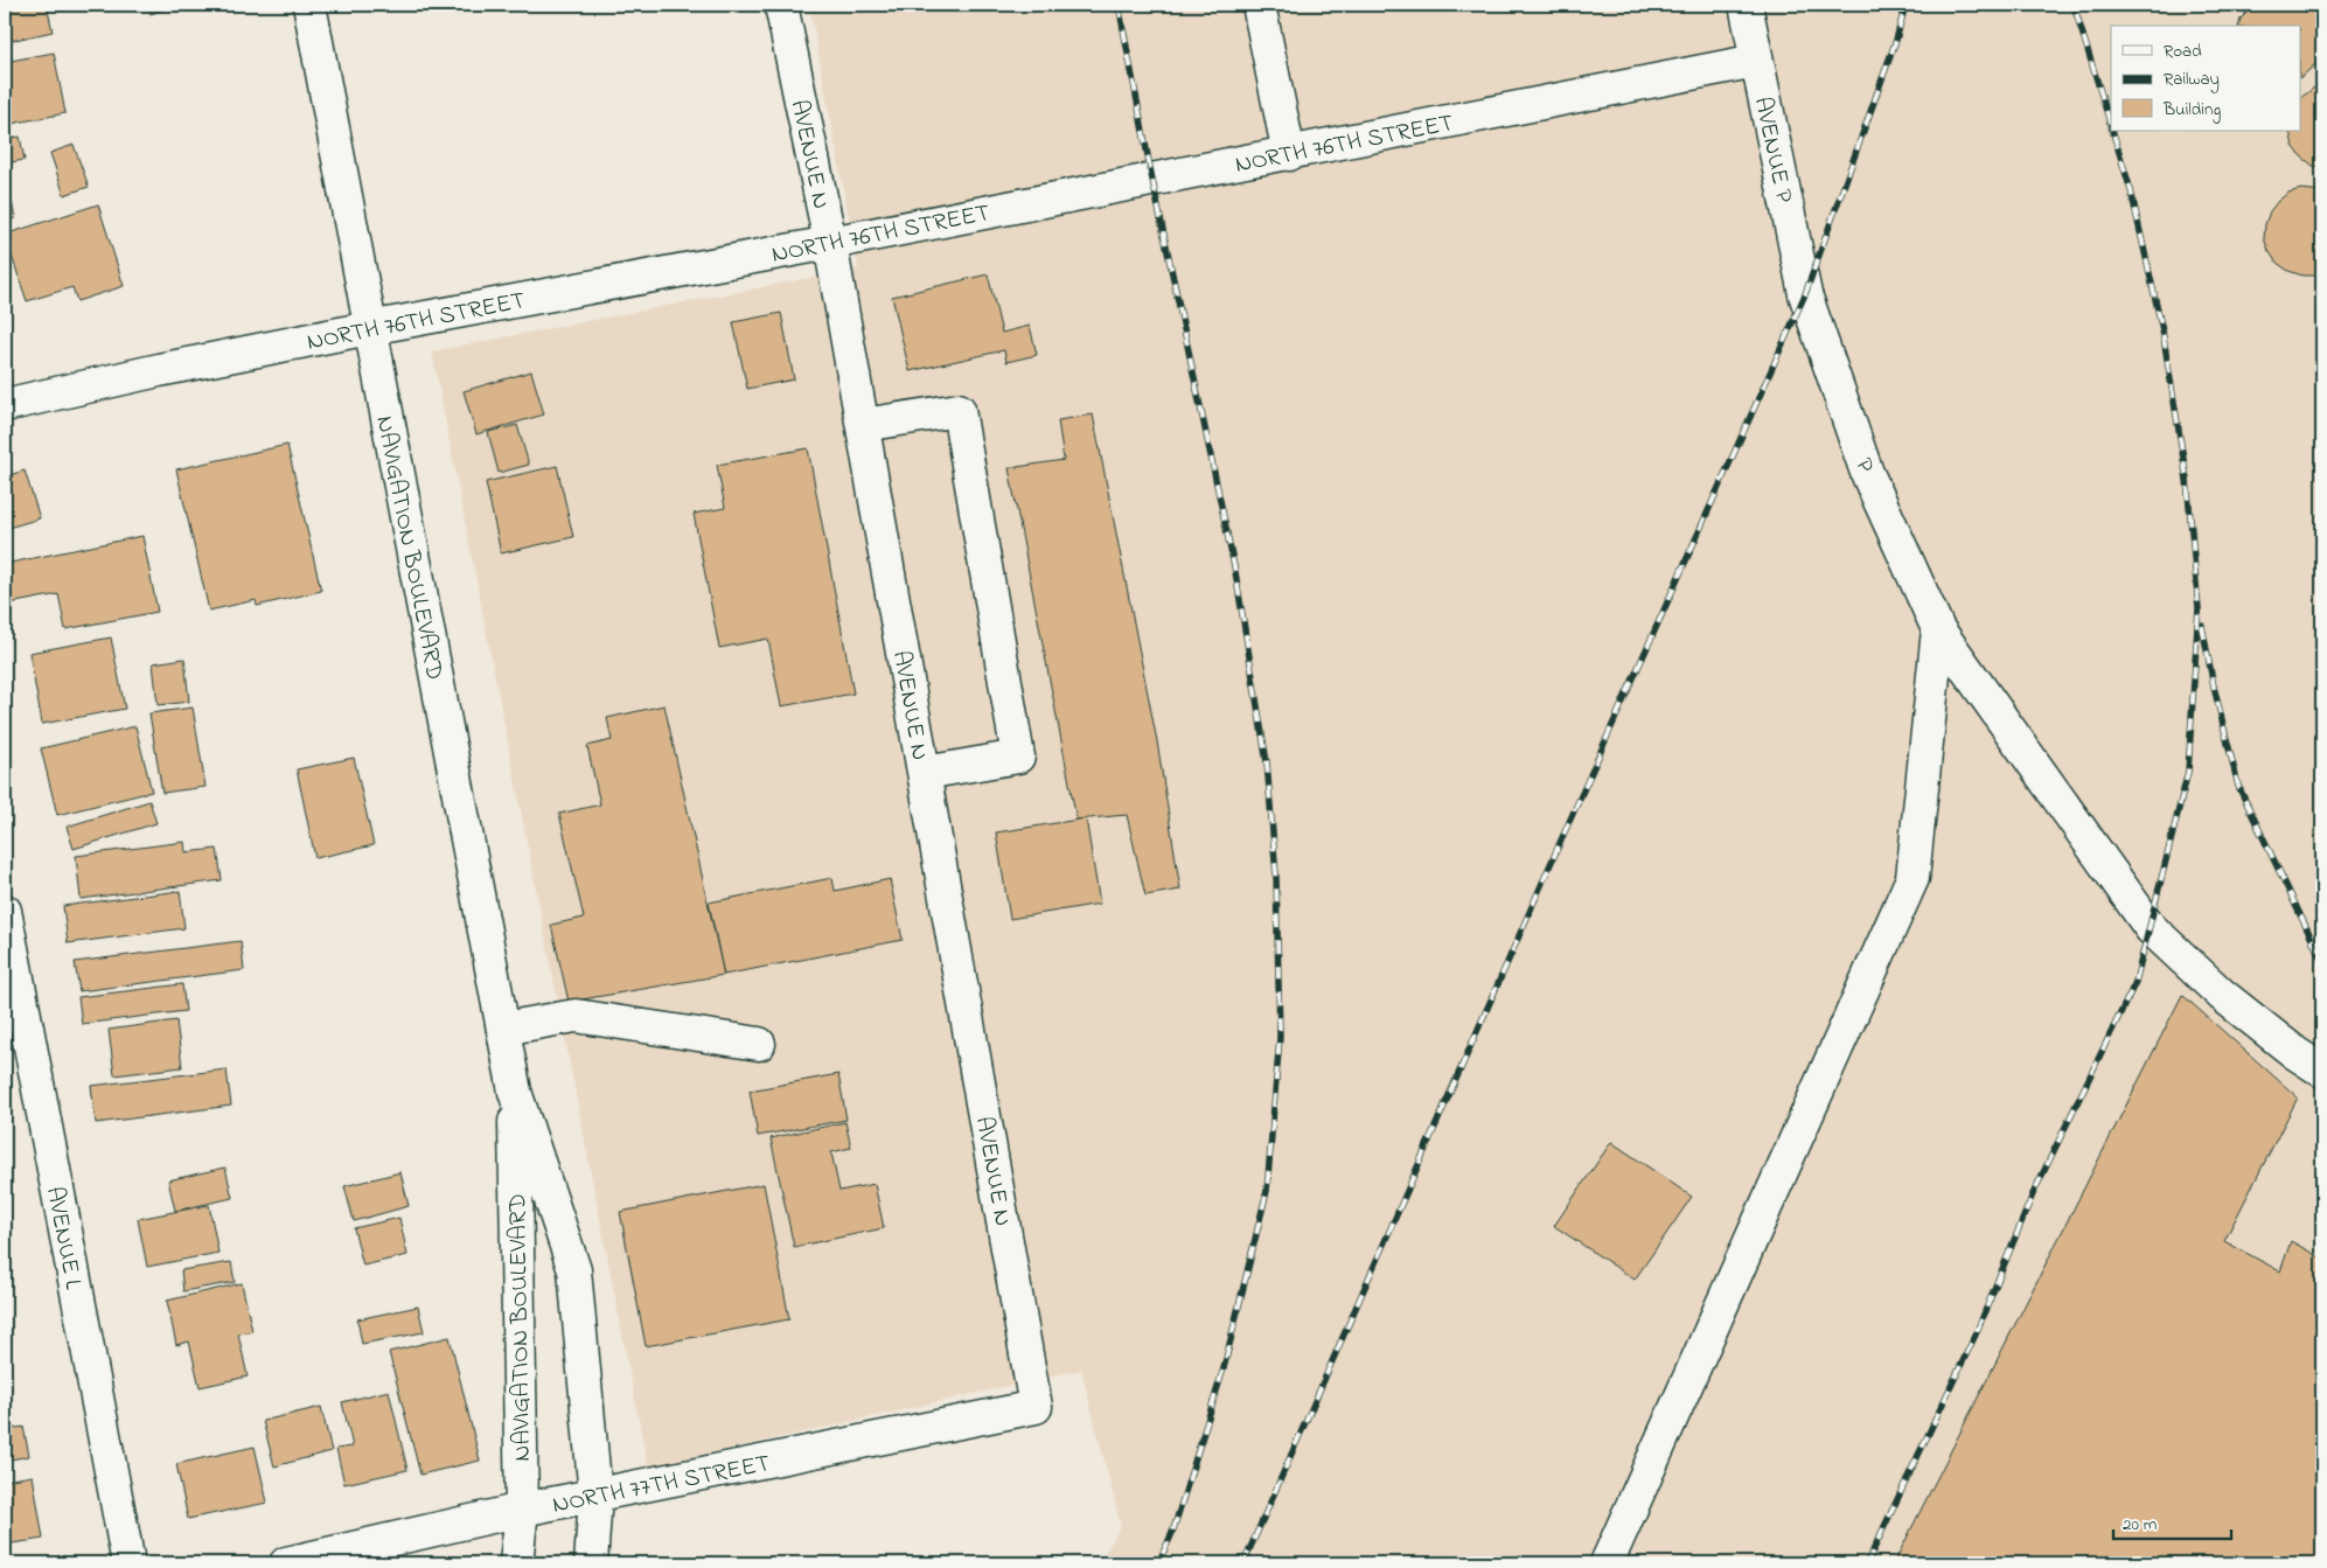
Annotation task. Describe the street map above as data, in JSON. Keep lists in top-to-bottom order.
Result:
{
  "streets": {
    "street": [
      "NORTH 76TH STREET",
      "AVENUE P",
      "AVENUE N",
      "P",
      "NAVIGATION BOULEVARD",
      "AVENUE L",
      "NORTH 77TH STREET"
    ]
  },
  "crossings": [
    ["NORTH 76TH STREET", "AVENUE P"],
    ["NORTH 76TH STREET", "AVENUE N"],
    ["NORTH 76TH STREET", "NAVIGATION BOULEVARD"],
    ["AVENUE P", "P"],
    ["AVENUE N", "NORTH 77TH STREET"],
    ["NAVIGATION BOULEVARD", "NORTH 77TH STREET"]
  ],
  "legend": ["Road", "Railway", "Building"],
  "scale_bar": "20 m"
}
